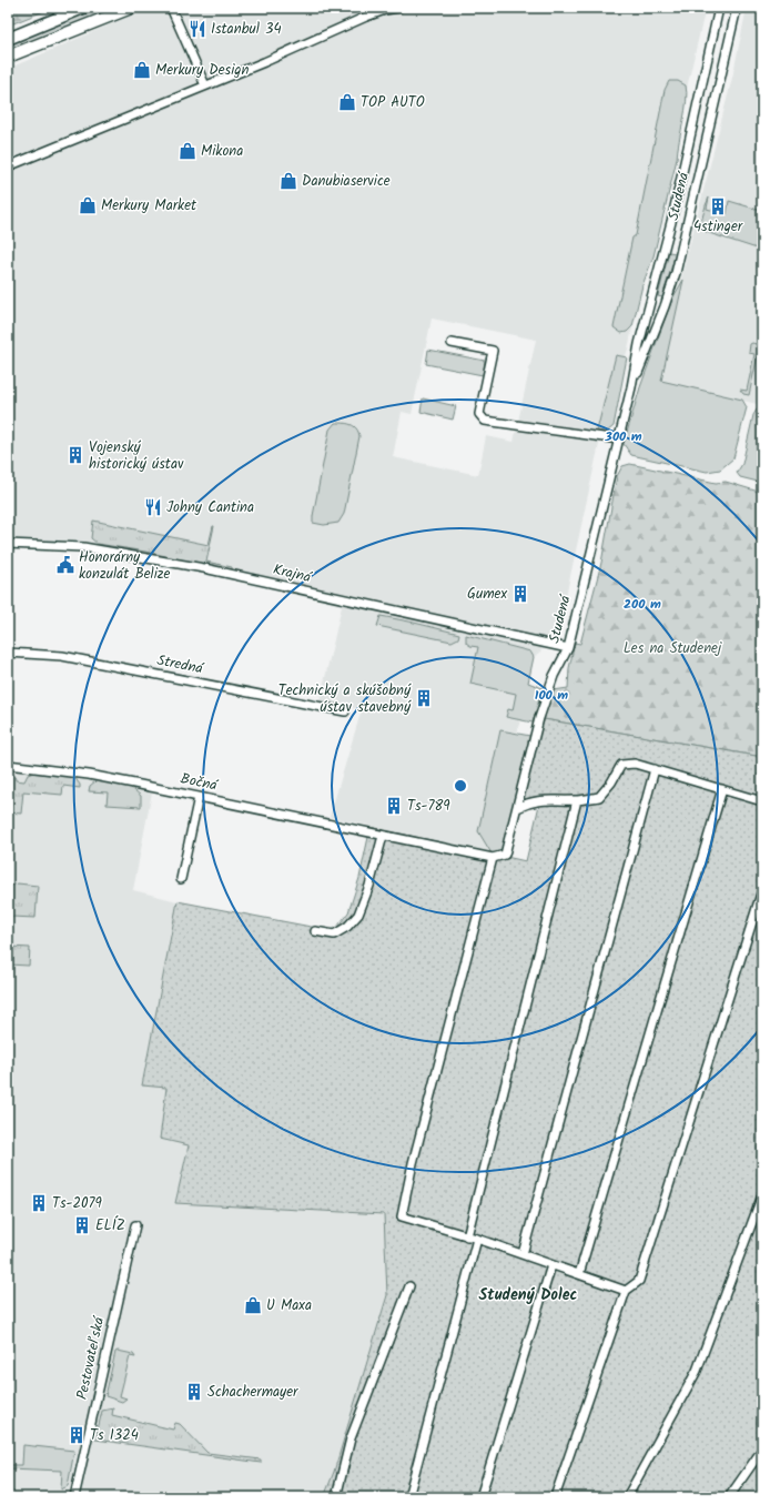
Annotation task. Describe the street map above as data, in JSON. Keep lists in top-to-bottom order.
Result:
{
  "streets": {
    "street": [
      "Studená",
      "Krajná",
      "Stredná",
      "Bočná",
      "Pestovateľská"
    ]
  },
  "crossings": [
    ["Studená", "Krajná"],
    ["Studená", "Bočná"]
  ],
  "districts": ["Studený Dolec"],
  "parks": ["Les na Studenej"],
  "places": {
    "restaurant": ["Istanbul 34", "Johny Cantina"],
    "shop": [
      "Merkury Design",
      "TOP AUTO",
      "Mikona",
      "Danubiaservice",
      "Merkury Market",
      "U Maxa"
    ],
    "building": [
      "4stinger",
      "Vojenský historický ústav",
      "Gumex",
      "Technický a skúšobný ústav stavebný",
      "Ts-789",
      "Ts-2079",
      "ELÍZ",
      "Schachermayer",
      "Ts 1324"
    ],
    "public building": ["Honorárny konzulát Belize"]
  },
  "rings": ["300 m", "200 m", "100 m"]
}
